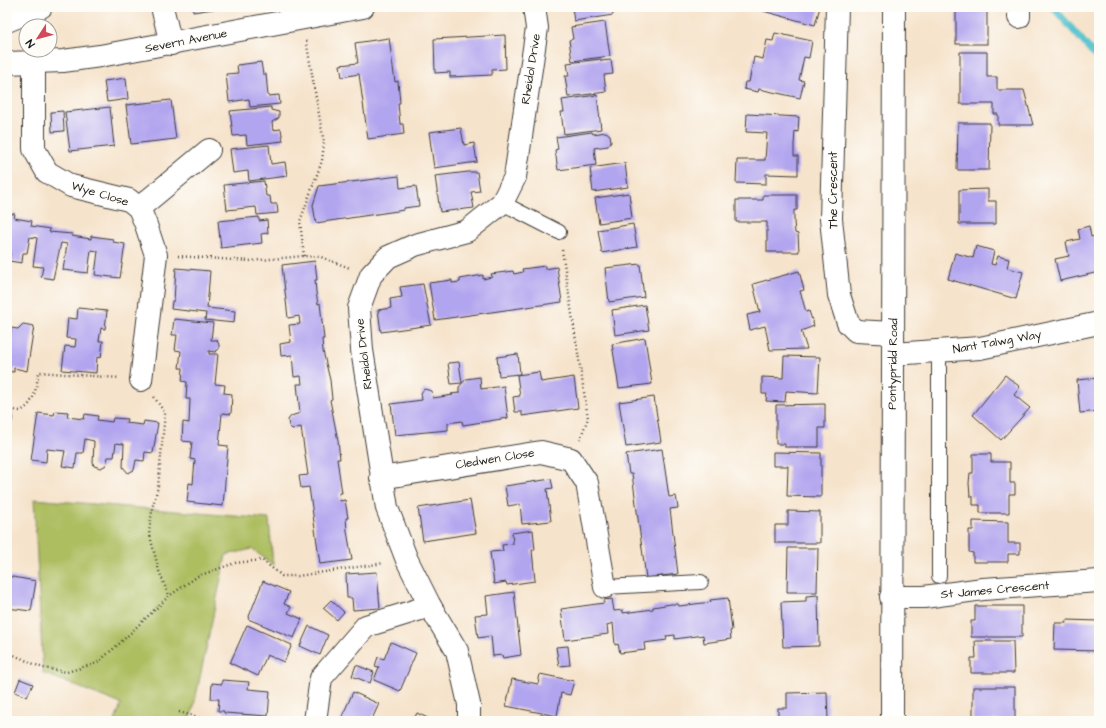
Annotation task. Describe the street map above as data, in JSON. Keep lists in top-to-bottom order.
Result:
{
  "streets": {
    "street": [
      "Severn Avenue",
      "Rheidol Drive",
      "The Crescent",
      "Wye Close",
      "Nant Talwg Way",
      "Pontypridd Road",
      "Cledwen Close",
      "St James Crescent"
    ]
  },
  "crossings": [
    ["Severn Avenue", "Wye Close"],
    ["Rheidol Drive", "Cledwen Close"],
    ["The Crescent", "Nant Talwg Way"],
    ["The Crescent", "Pontypridd Road"],
    ["Nant Talwg Way", "Pontypridd Road"],
    ["Pontypridd Road", "St James Crescent"]
  ],
  "north": "bottom left"
}
